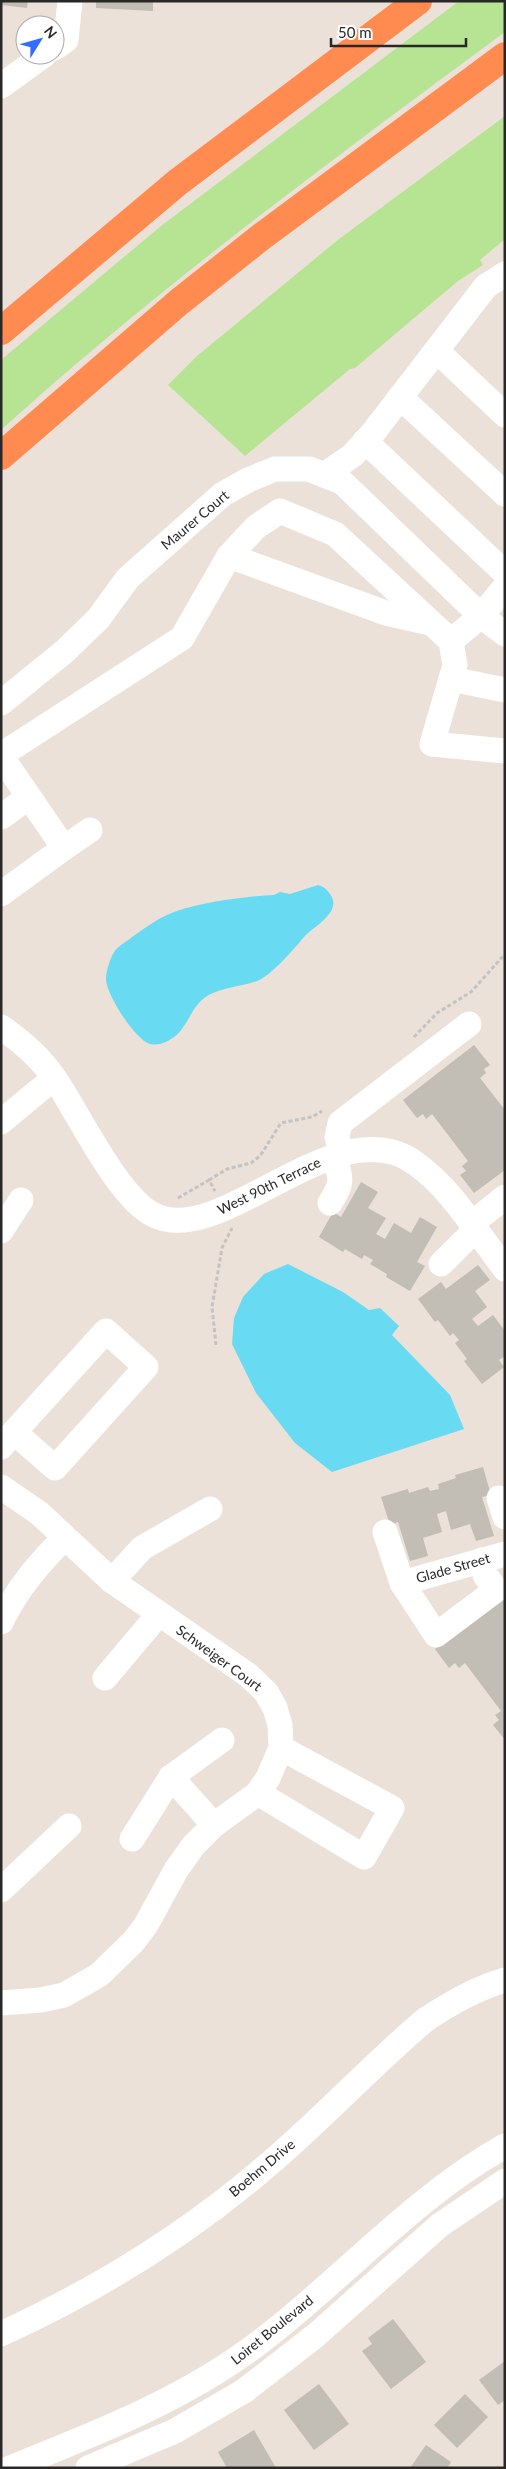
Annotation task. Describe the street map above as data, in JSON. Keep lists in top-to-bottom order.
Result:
{
  "streets": {
    "street": [
      "Maurer Court",
      "West 90th Terrace",
      "Glade Street",
      "Schweiger Court",
      "Boehm Drive",
      "Loiret Boulevard"
    ]
  },
  "scale_bar": "50 m",
  "north": "top right"
}
